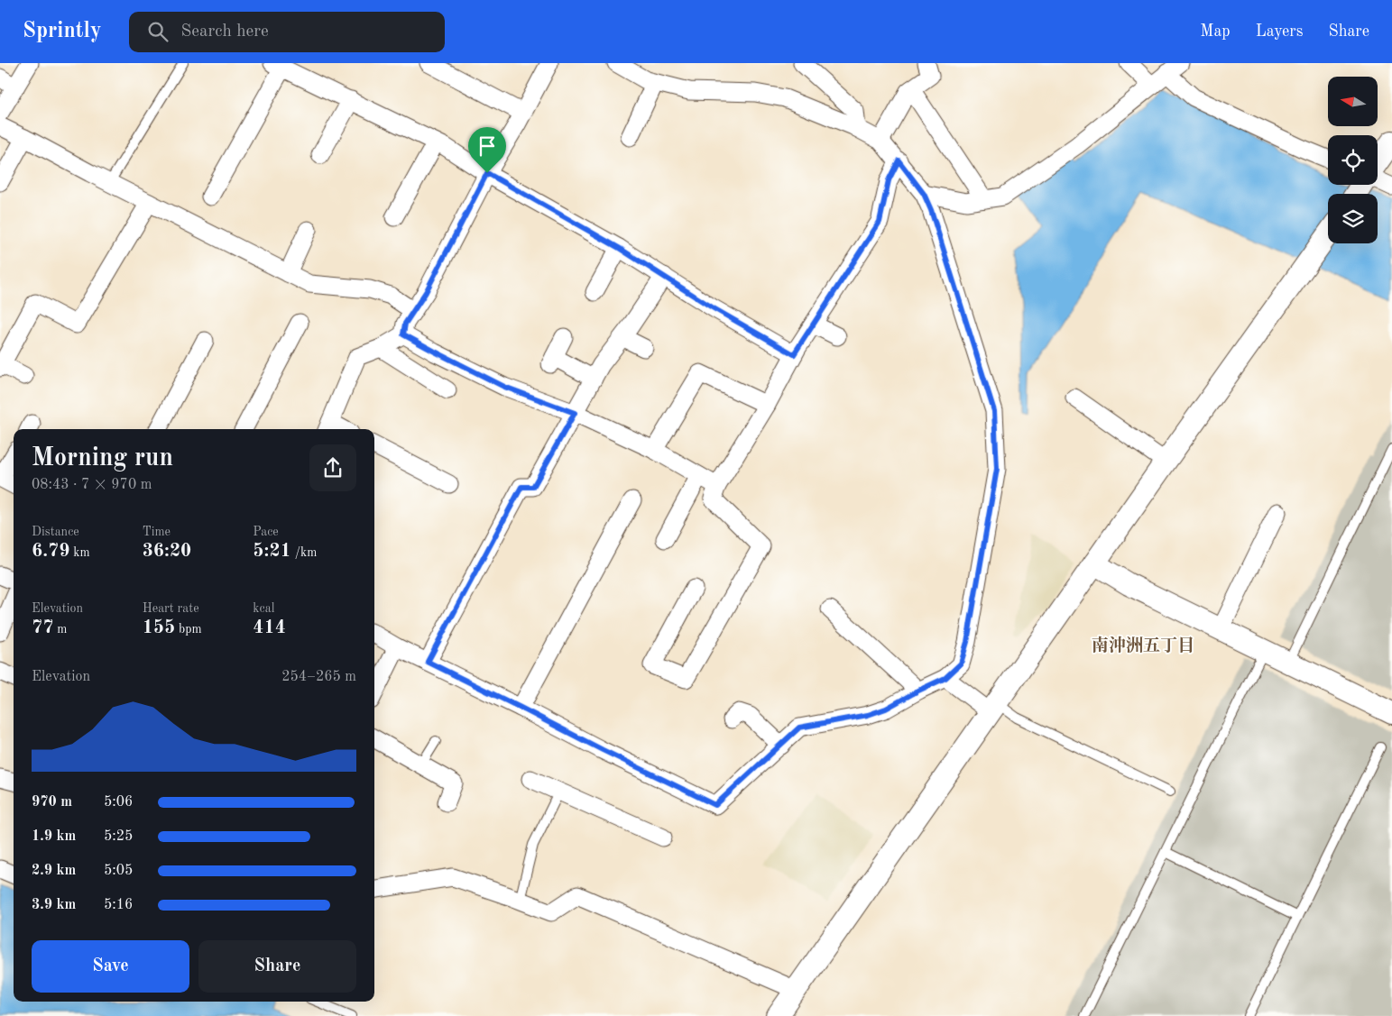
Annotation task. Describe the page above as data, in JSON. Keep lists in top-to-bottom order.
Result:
{
  "districts": ["南沖洲五丁目"],
  "north": "left",
  "page": {
    "header": "Sprintly",
    "search": "Search here",
    "nav": ["Map", "Layers", "Share"],
    "heading": ["Morning run", "08:43 · 7 × 970 m"],
    "stats": [
      ["Distance", "6.79 km"],
      ["Time", "36:20"],
      ["Pace", "5:21 /km"],
      ["Elevation", "77 m"],
      ["Heart rate", "155 bpm"],
      ["kcal", "414"]
    ],
    "chart": ["Elevation", "254–265 m"],
    "list": [
      {
        "name": "970 m",
        "note": "5:06"
      },
      {
        "name": "1.9 km",
        "note": "5:25"
      },
      {
        "name": "2.9 km",
        "note": "5:05"
      },
      {
        "name": "3.9 km",
        "note": "5:16"
      }
    ],
    "buttons": ["Save", "Share"]
  }
}
